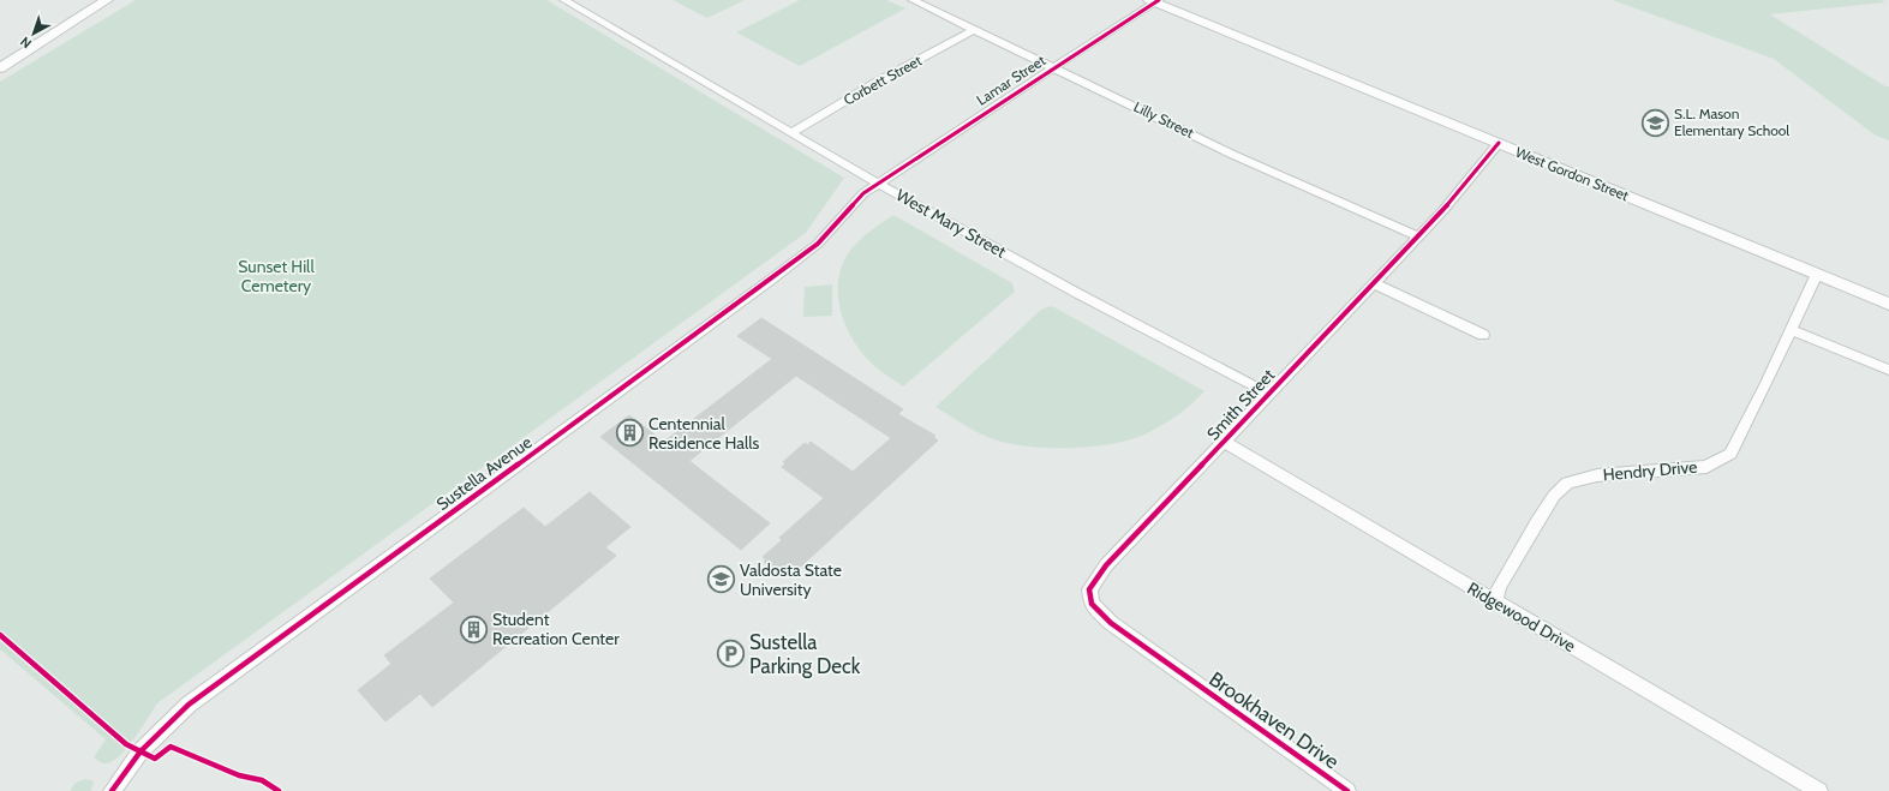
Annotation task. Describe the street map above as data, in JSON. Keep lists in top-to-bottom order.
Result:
{
  "streets": {
    "street": [
      "Corbett Street",
      "Lamar Street",
      "Lilly Street",
      "West Gordon Street",
      "West Mary Street",
      "Smith Street",
      "Hendry Drive",
      "Sustella Avenue",
      "Ridgewood Drive",
      "Brookhaven Drive"
    ]
  },
  "crossings": [
    ["Corbett Street", "Lilly Street"],
    ["Corbett Street", "West Mary Street"],
    ["Lamar Street", "Lilly Street"],
    ["Lamar Street", "West Gordon Street"],
    ["Lamar Street", "West Mary Street"],
    ["Lamar Street", "Sustella Avenue"],
    ["Lilly Street", "Smith Street"],
    ["West Gordon Street", "Smith Street"],
    ["West Gordon Street", "Hendry Drive"],
    ["West Mary Street", "Smith Street"],
    ["West Mary Street", "Sustella Avenue"],
    ["Smith Street", "Ridgewood Drive"],
    ["Smith Street", "Brookhaven Drive"],
    ["Hendry Drive", "Ridgewood Drive"]
  ],
  "parks": ["Sunset Hill Cemetery"],
  "places": {
    "school or university": ["S.L. Mason Elementary School", "Valdosta State University"],
    "building": ["Centennial Residence Halls", "Student Recreation Center"],
    "parking": ["Sustella Parking Deck"]
  },
  "north": "bottom left"
}
